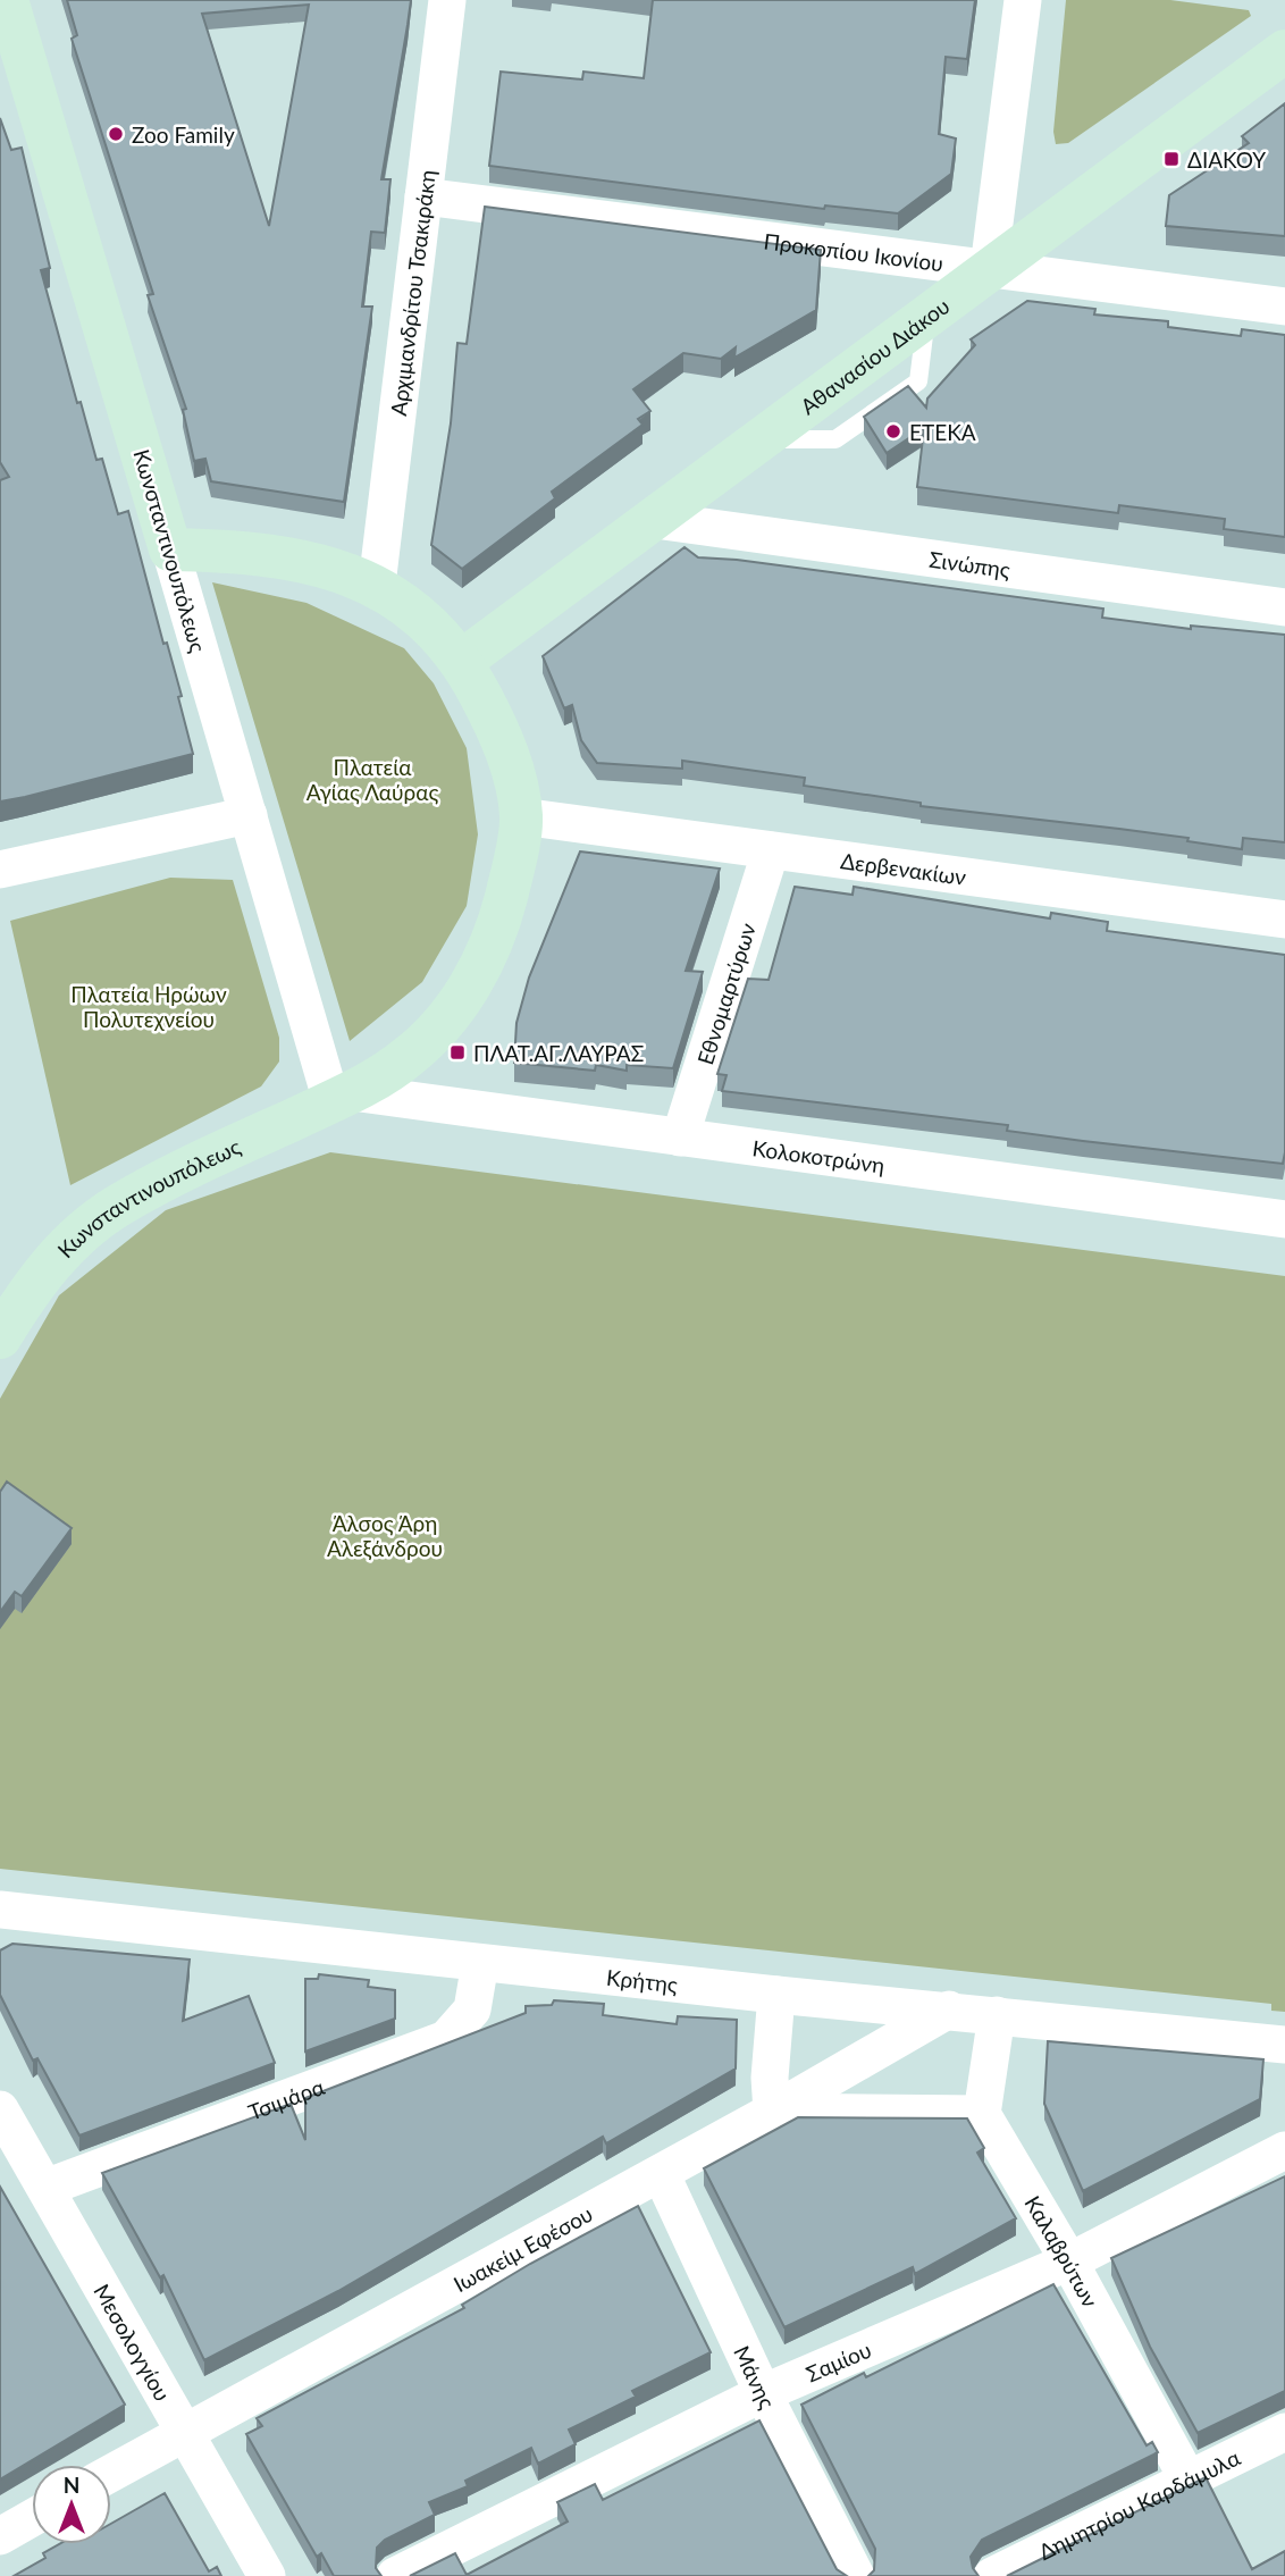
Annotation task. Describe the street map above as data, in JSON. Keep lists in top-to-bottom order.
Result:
{
  "streets": {
    "street": [
      "Προκοπίου Ικονίου",
      "Αρχιμανδρίτου Τσακιράκη",
      "Αθανασίου Διάκου",
      "Κωνσταντινουπόλεως",
      "Σινώπης",
      "Δερβενακίων",
      "Εθνομαρτύρων",
      "Κολοκοτρώνη",
      "Κρήτης",
      "Τσιμάρα",
      "Ιωακείμ Εφέσου",
      "Καλαβρύτων",
      "Μεσολογγίου",
      "Σαμίου",
      "Μάνης",
      "Δημητρίου Καρδάμυλα"
    ]
  },
  "crossings": [
    ["Προκοπίου Ικονίου", "Αρχιμανδρίτου Τσακιράκη"],
    ["Προκοπίου Ικονίου", "Αθανασίου Διάκου"],
    ["Αθανασίου Διάκου", "Σινώπης"],
    ["Κωνσταντινουπόλεως", "Κολοκοτρώνη"],
    ["Δερβενακίων", "Εθνομαρτύρων"],
    ["Εθνομαρτύρων", "Κολοκοτρώνη"],
    ["Κρήτης", "Τσιμάρα"],
    ["Κρήτης", "Ιωακείμ Εφέσου"],
    ["Τσιμάρα", "Μεσολογγίου"],
    ["Ιωακείμ Εφέσου", "Μεσολογγίου"],
    ["Ιωακείμ Εφέσου", "Μάνης"],
    ["Καλαβρύτων", "Σαμίου"],
    ["Καλαβρύτων", "Δημητρίου Καρδάμυλα"],
    ["Σαμίου", "Μάνης"]
  ],
  "parks": ["Πλατεία Αγίας Λαύρας", "Πλατεία Ηρώων Πολυτεχνείου", "Άλσος Άρη Αλεξάνδρου"],
  "places": {
    "other": ["Zoo Family", "ΕΤΕΚΑ"],
    "transit": ["ΔΙΑΚΟΥ", "ΠΛΑΤ.ΑΓ.ΛΑΥΡΑΣ"]
  },
  "north": "top"
}
